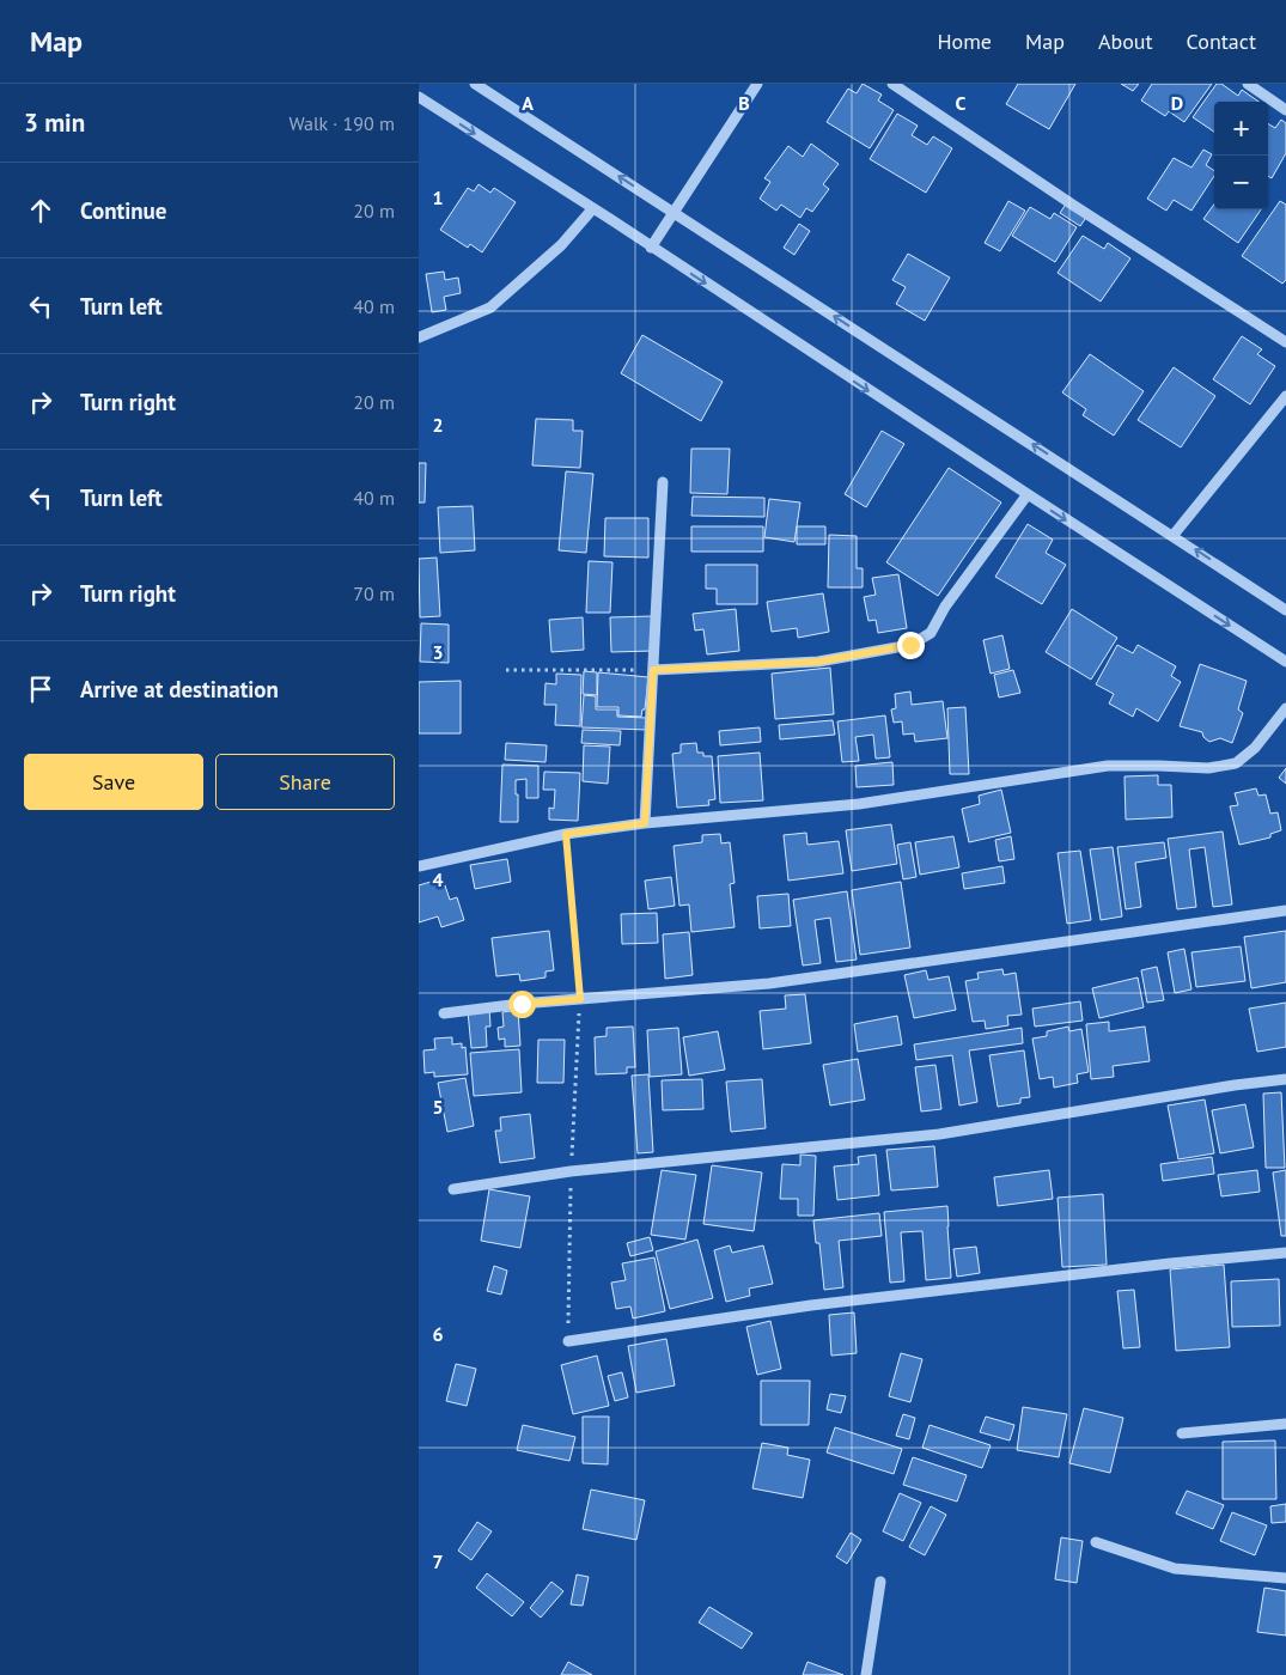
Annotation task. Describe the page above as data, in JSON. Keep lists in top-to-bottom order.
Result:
{
  "page": {
    "header": "Map",
    "nav": [
      "Home",
      "Map",
      "About",
      "Contact"
    ],
    "heading": ["3 min", "Walk · 190 m"],
    "map_buttons": ["+", "−"],
    "list": [
      ["Continue", "20 m"],
      ["Turn left", "40 m"],
      ["Turn right", "20 m"],
      ["Turn left", "40 m"],
      ["Turn right", "70 m"],
      "Arrive at destination"
    ],
    "buttons": ["Save", "Share"]
  },
  "grid": {
    "columns": [
      "A",
      "B",
      "C",
      "D"
    ],
    "rows": [
      "1",
      "2",
      "3",
      "4",
      "5",
      "6",
      "7"
    ]
  }
}
